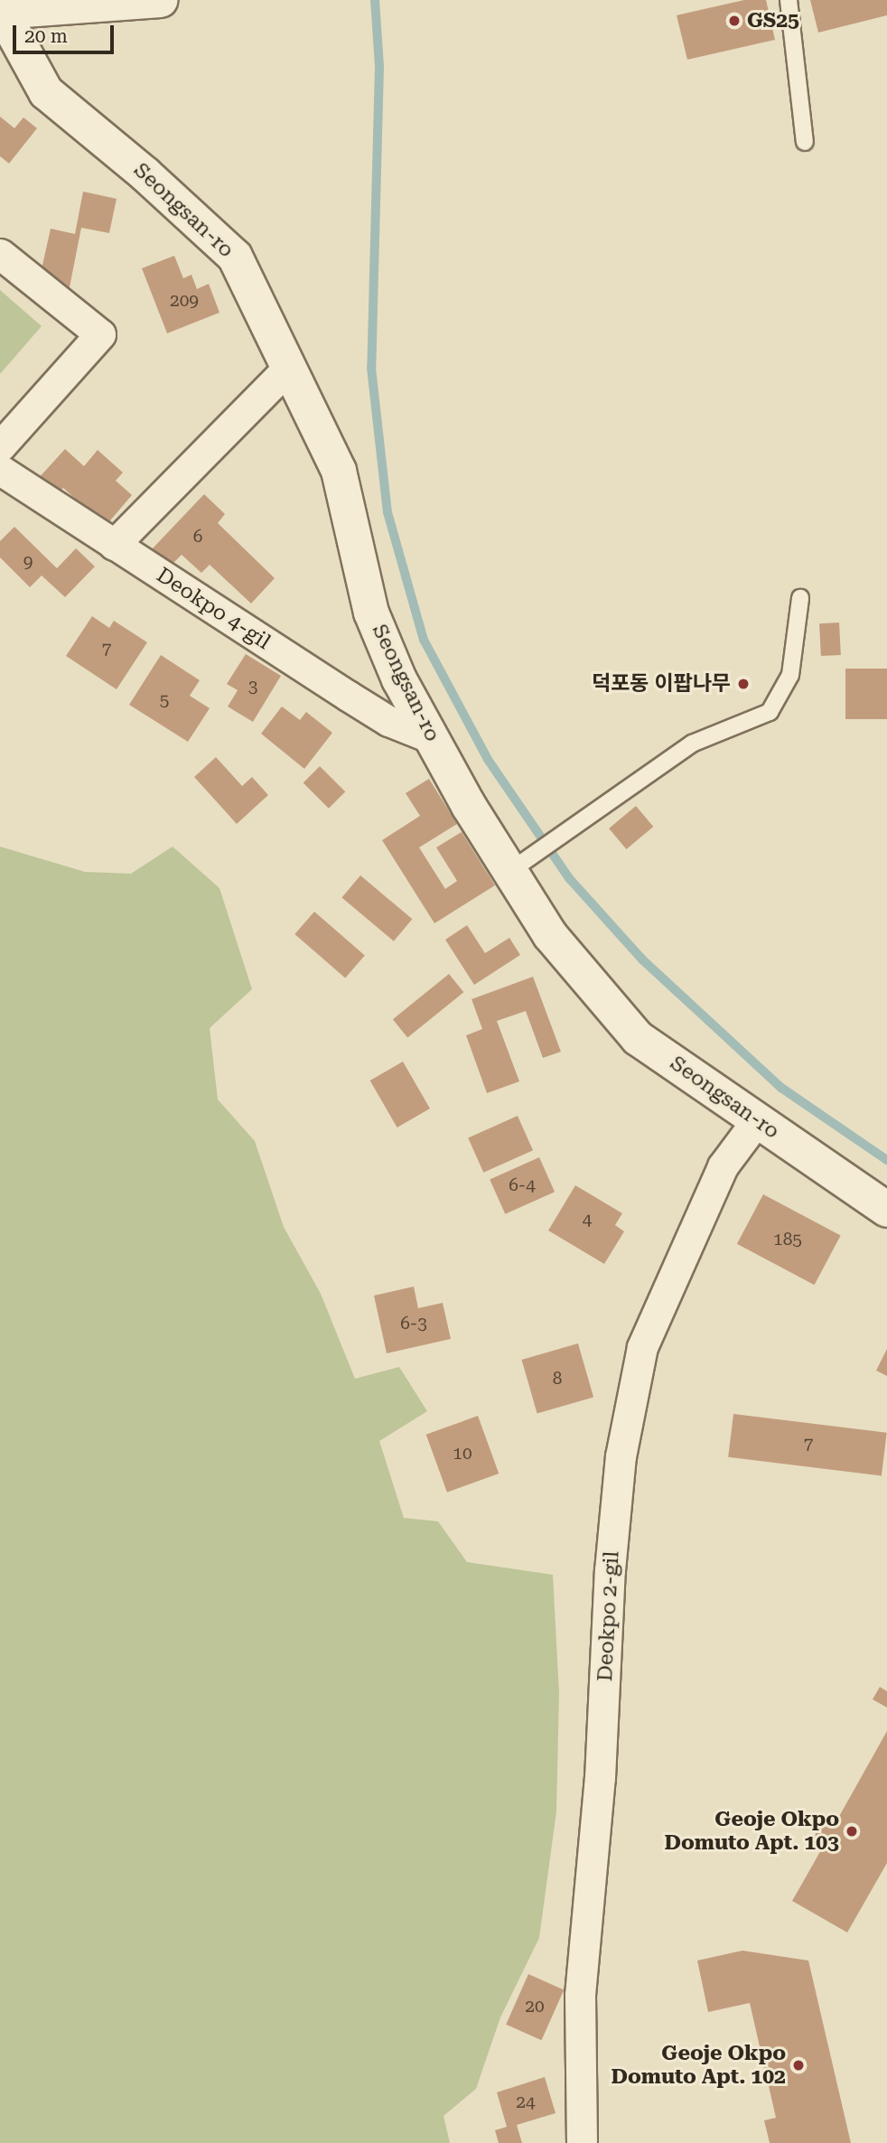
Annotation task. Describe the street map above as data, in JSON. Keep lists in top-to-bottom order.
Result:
{
  "streets": {
    "street": ["Seongsan-ro", "Deokpo 4-gil", "Deokpo 2-gil"]
  },
  "crossings": [
    ["Seongsan-ro", "Deokpo 4-gil"],
    ["Seongsan-ro", "Deokpo 2-gil"]
  ],
  "places": [
    "GS25",
    "덕포동 이팝나무",
    "Geoje Okpo Domuto Apt. 103",
    "Geoje Okpo Domuto Apt. 102"
  ],
  "house_numbers": [
    "209",
    "6",
    "9",
    "7",
    "3",
    "5",
    "6-4",
    "4",
    "185",
    "6-3",
    "8",
    "7",
    "10",
    "20",
    "24"
  ],
  "scale_bar": "20 m"
}
